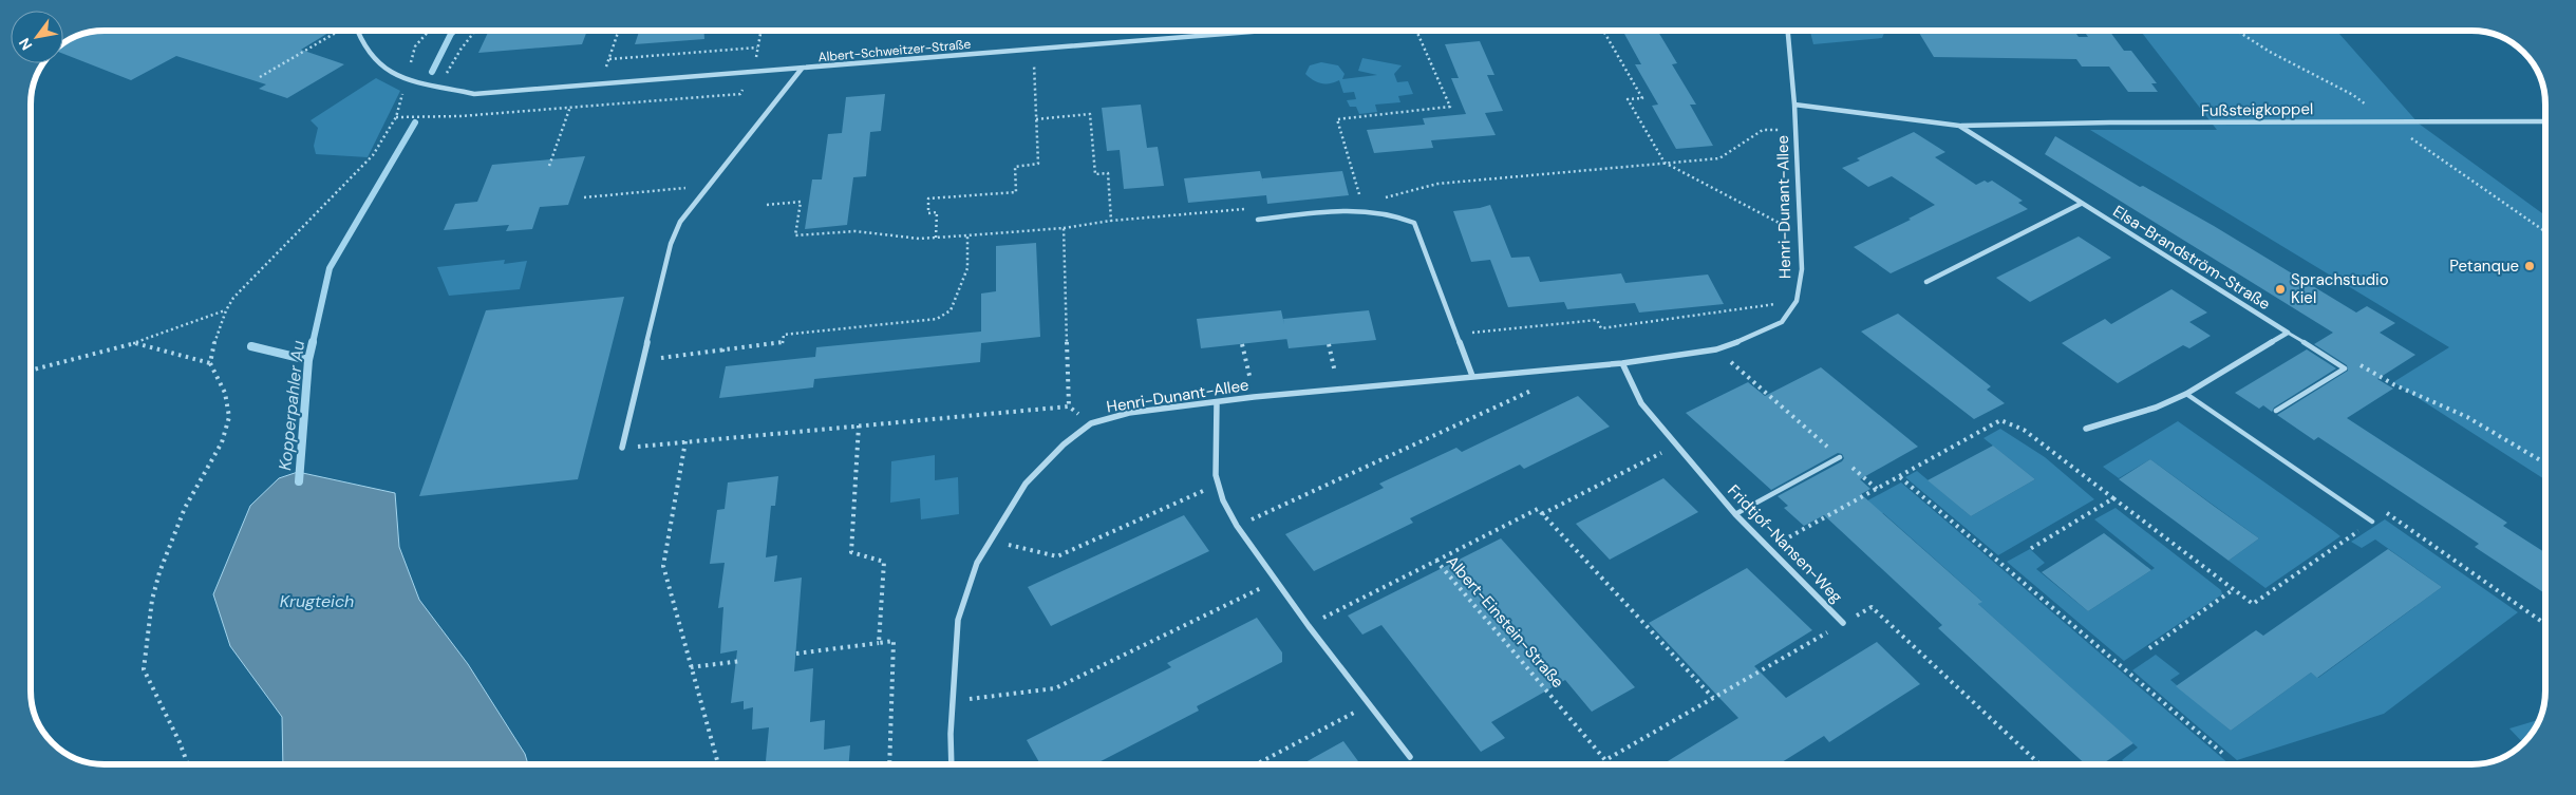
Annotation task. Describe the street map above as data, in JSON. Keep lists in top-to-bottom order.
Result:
{
  "streets": {
    "street": [
      "Albert-Schweitzer-Straße",
      "Fußsteigkoppel",
      "Henri-Dunant-Allee",
      "Elsa-Brandström-Straße",
      "Fridtjof-Nansen-Weg"
    ],
    "path": ["Albert-Einstein-Straße"]
  },
  "crossings": [
    ["Fußsteigkoppel", "Elsa-Brandström-Straße"],
    ["Henri-Dunant-Allee", "Elsa-Brandström-Straße"],
    ["Henri-Dunant-Allee", "Fridtjof-Nansen-Weg"],
    ["Fridtjof-Nansen-Weg", "Albert-Einstein-Straße"]
  ],
  "water": ["Kopperpahler Au", "Krugteich"],
  "places": ["Petanque", "Sprachstudio Kiel"],
  "north": "bottom left"
}
